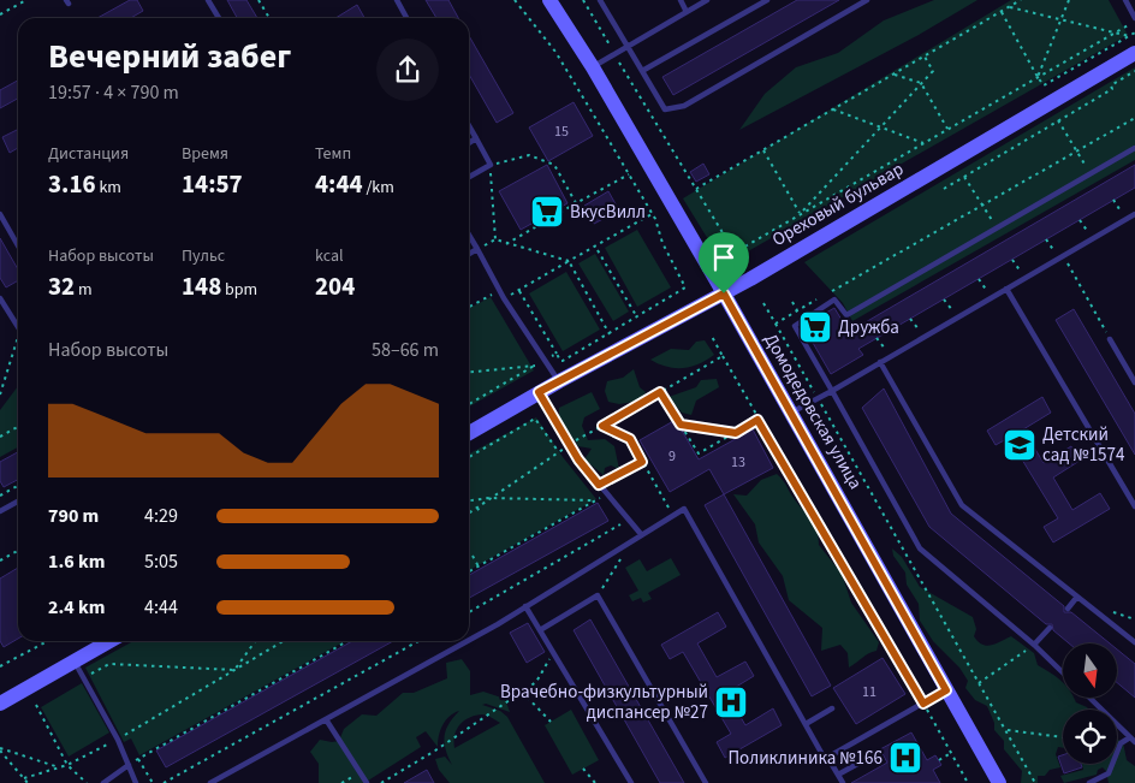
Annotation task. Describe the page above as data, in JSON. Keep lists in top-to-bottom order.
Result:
{
  "streets": {
    "main road": ["Ореховый бульвар", "Домодедовская улица"]
  },
  "crossings": [
    ["Ореховый бульвар", "Домодедовская улица"]
  ],
  "places": {
    "supermarket": ["ВкусВилл", "Дружба"],
    "school or university": ["Детский сад №1574"],
    "hospital": ["Врачебно-физкультурный диспансер №27", "Поликлиника №166"]
  },
  "house_numbers": [
    "15",
    "9",
    "13",
    "11"
  ],
  "north": "bottom",
  "page": {
    "heading": ["Вечерний забег", "19:57 · 4 × 790 m"],
    "stats": [
      ["Дистанция", "3.16 km"],
      ["Время", "14:57"],
      ["Темп", "4:44 /km"],
      ["Набор высоты", "32 m"],
      ["Пульс", "148 bpm"],
      ["kcal", "204"]
    ],
    "chart": ["Набор высоты", "58–66 m"],
    "list": [
      {
        "name": "790 m",
        "note": "4:29"
      },
      {
        "name": "1.6 km",
        "note": "5:05"
      },
      {
        "name": "2.4 km",
        "note": "4:44"
      }
    ]
  }
}
